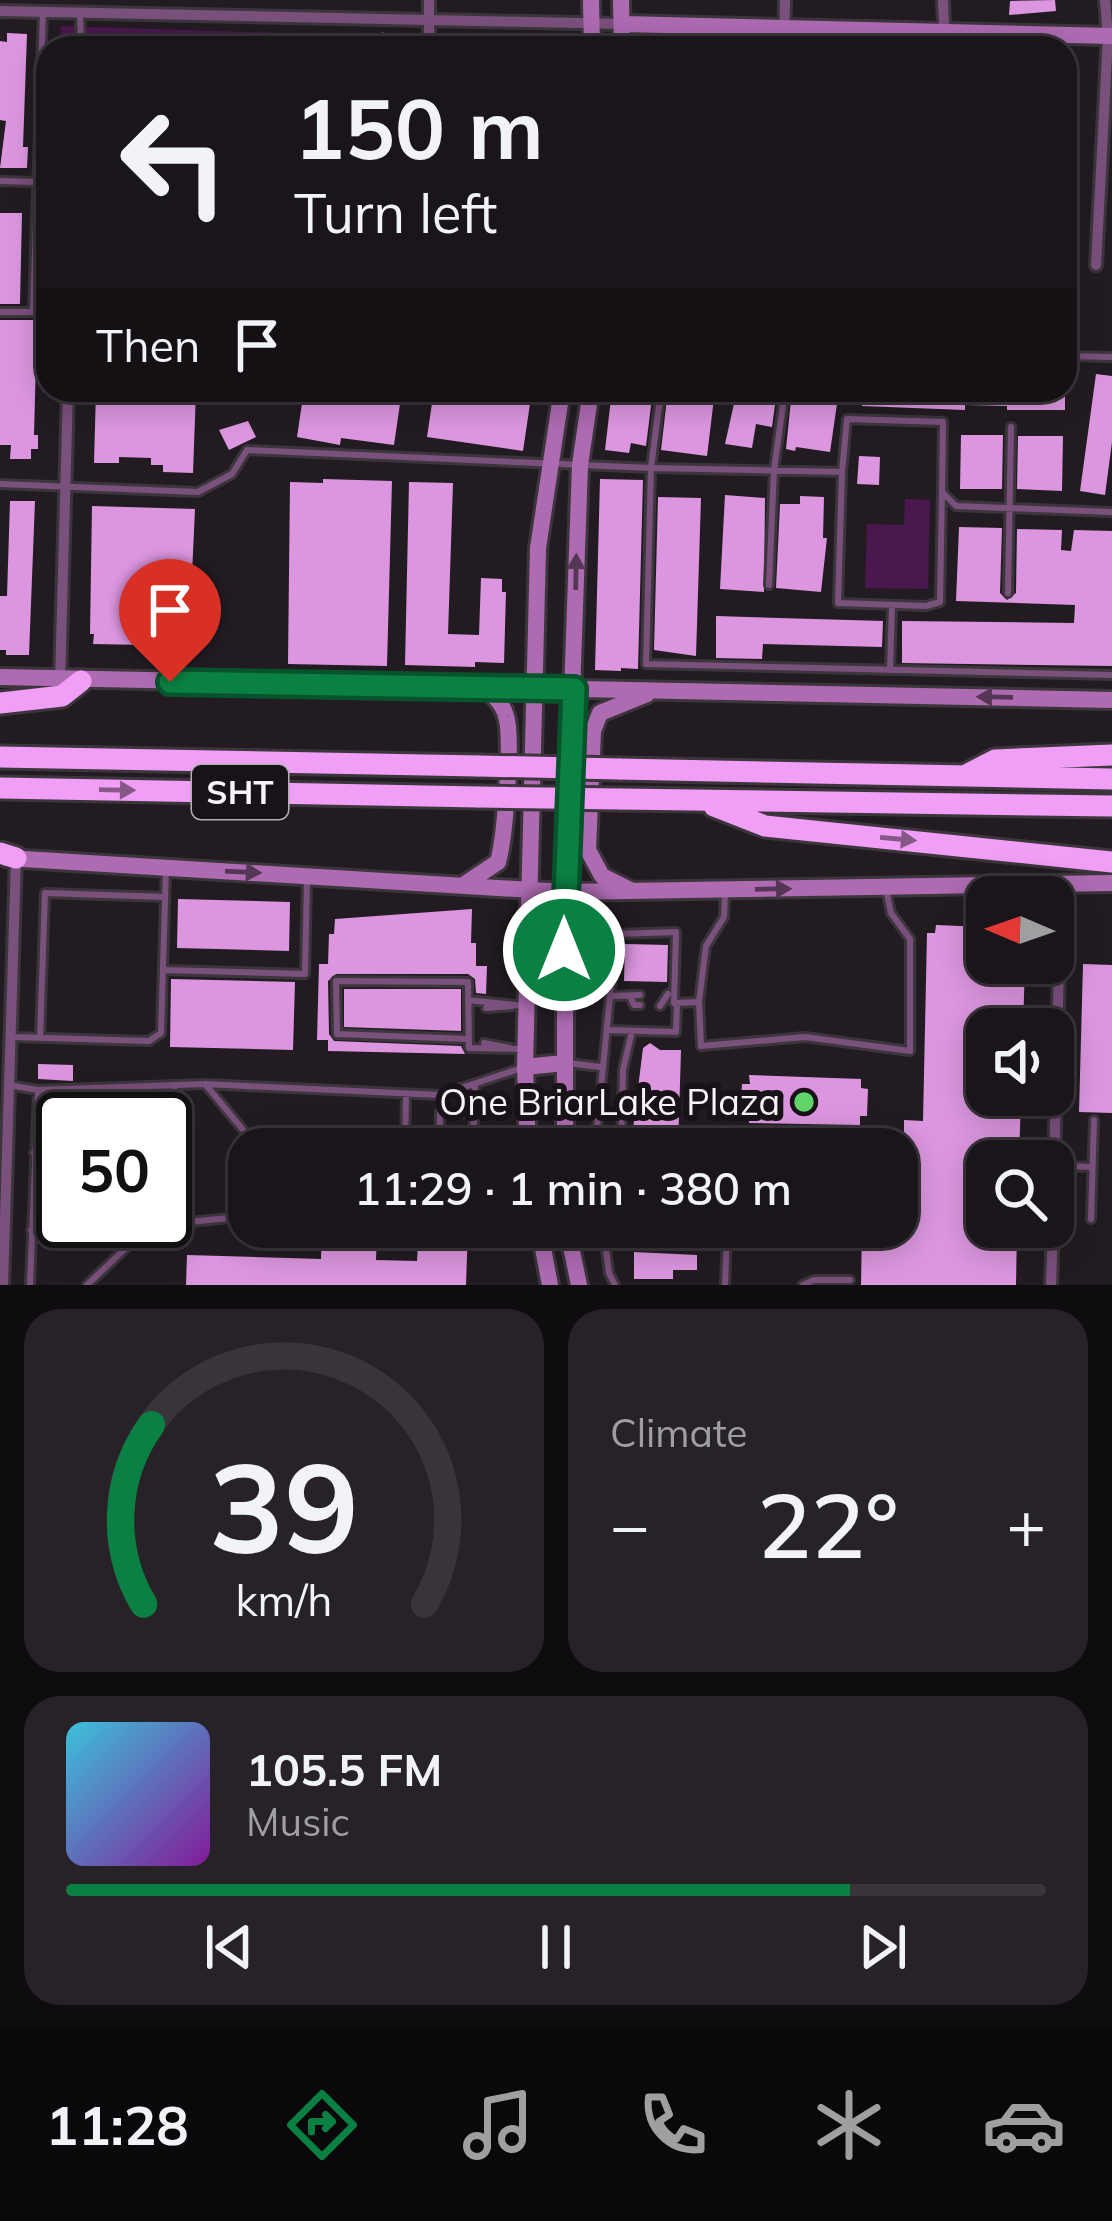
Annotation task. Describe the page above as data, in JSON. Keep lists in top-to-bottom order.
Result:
{
  "streets": {
    "highway": ["SHT"]
  },
  "places": ["One BriarLake Plaza"],
  "north": "left",
  "page": {
    "turn": ["150 m", "Turn left"],
    "then": "Then",
    "limit": "50",
    "trip": "11:29 · 1 min · 380 m",
    "tile": "Climate",
    "heat": ["−", "22°", "+"],
    "song": ["105.5 FM", "Music"],
    "tabs": "11:28",
    "gauge": ["39", "km/h"]
  }
}
